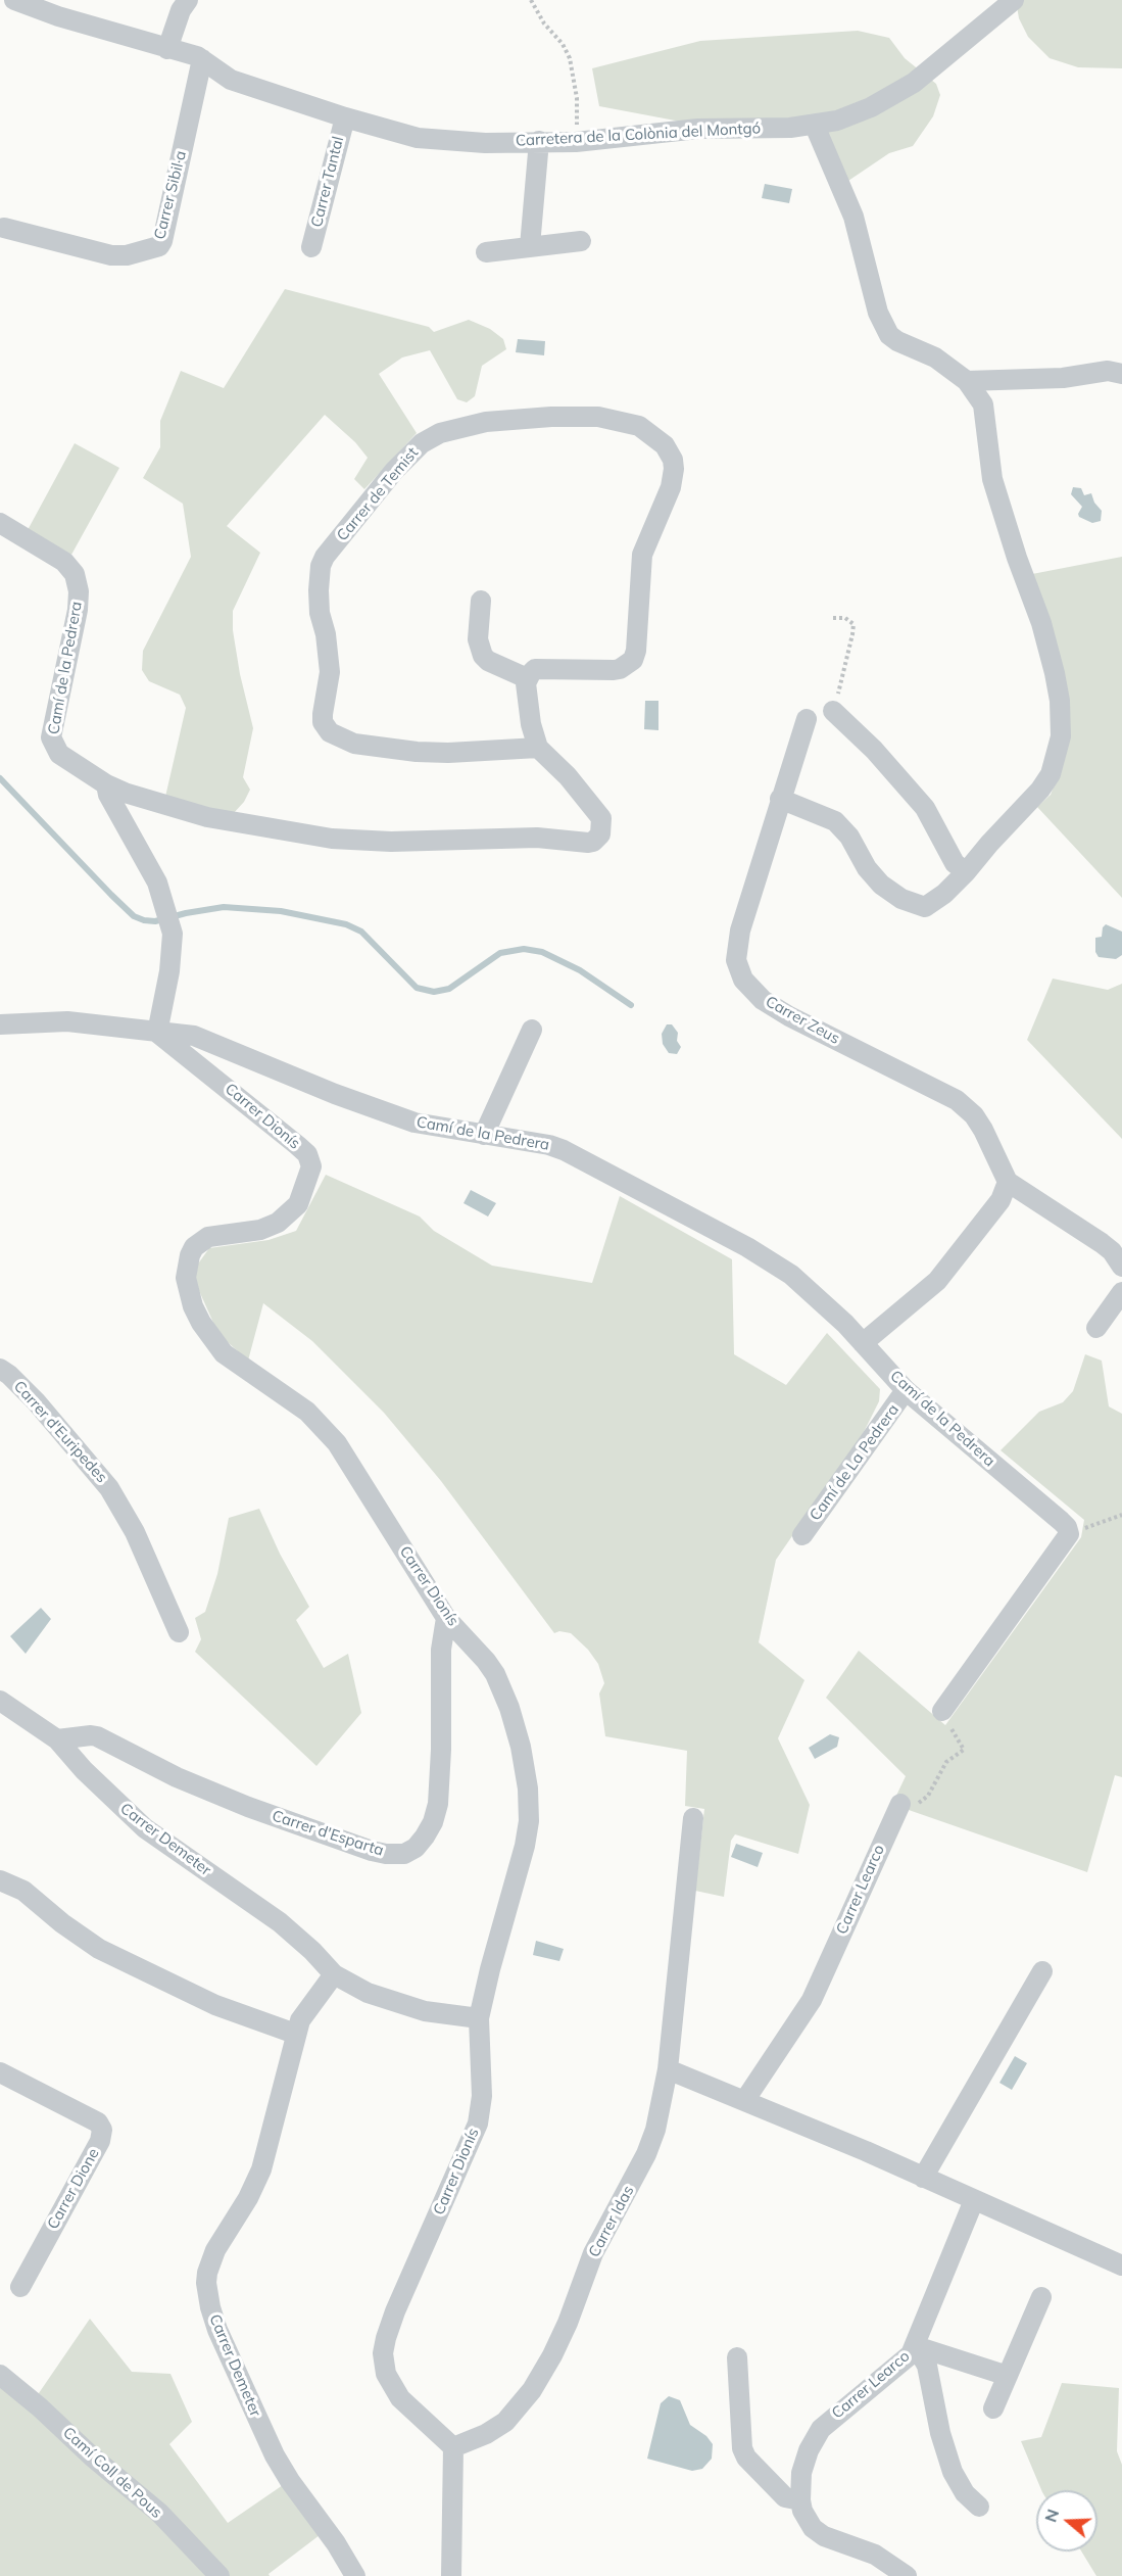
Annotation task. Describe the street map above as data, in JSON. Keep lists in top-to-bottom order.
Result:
{
  "streets": {
    "street": [
      "Carretera de la Colònia del Montgó",
      "Carrer Tantal",
      "Carrer Sibil·a",
      "Carrer de Temist",
      "Camí de la Pedrera",
      "Carrer Zeus",
      "Carrer Dionís",
      "Carrer d'Euripedes",
      "Camí de La Pedrera",
      "Carrer d'Esparta",
      "Carrer Demeter",
      "Carrer Learco",
      "Carrer Dione",
      "Carrer Idas",
      "Camí Coll de Pous"
    ]
  },
  "crossings": [
    ["Carretera de la Colònia del Montgó", "Carrer Tantal"],
    ["Carretera de la Colònia del Montgó", "Carrer Sibil·a"],
    ["Camí de la Pedrera", "Carrer Dionís"],
    ["Camí de la Pedrera", "Camí de La Pedrera"],
    ["Carrer Dionís", "Carrer d'Esparta"],
    ["Carrer Dionís", "Carrer Demeter"],
    ["Carrer Dionís", "Carrer Idas"],
    ["Carrer d'Esparta", "Carrer Demeter"]
  ],
  "north": "left"
}
